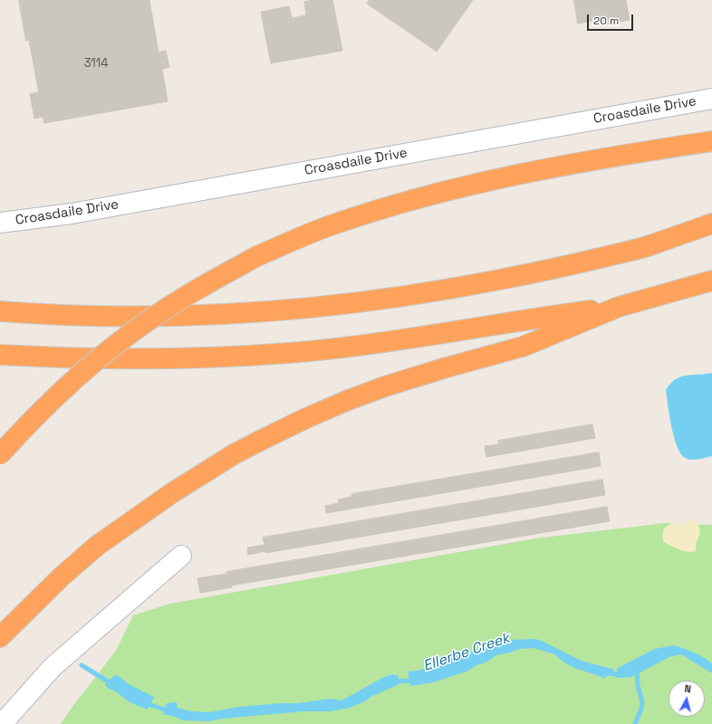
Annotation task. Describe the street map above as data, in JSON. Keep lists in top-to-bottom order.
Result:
{
  "streets": {
    "street": ["Croasdaile Drive"]
  },
  "water": ["Ellerbe Creek"],
  "house_numbers": ["3114"],
  "scale_bar": "20 m",
  "north": "top"
}
